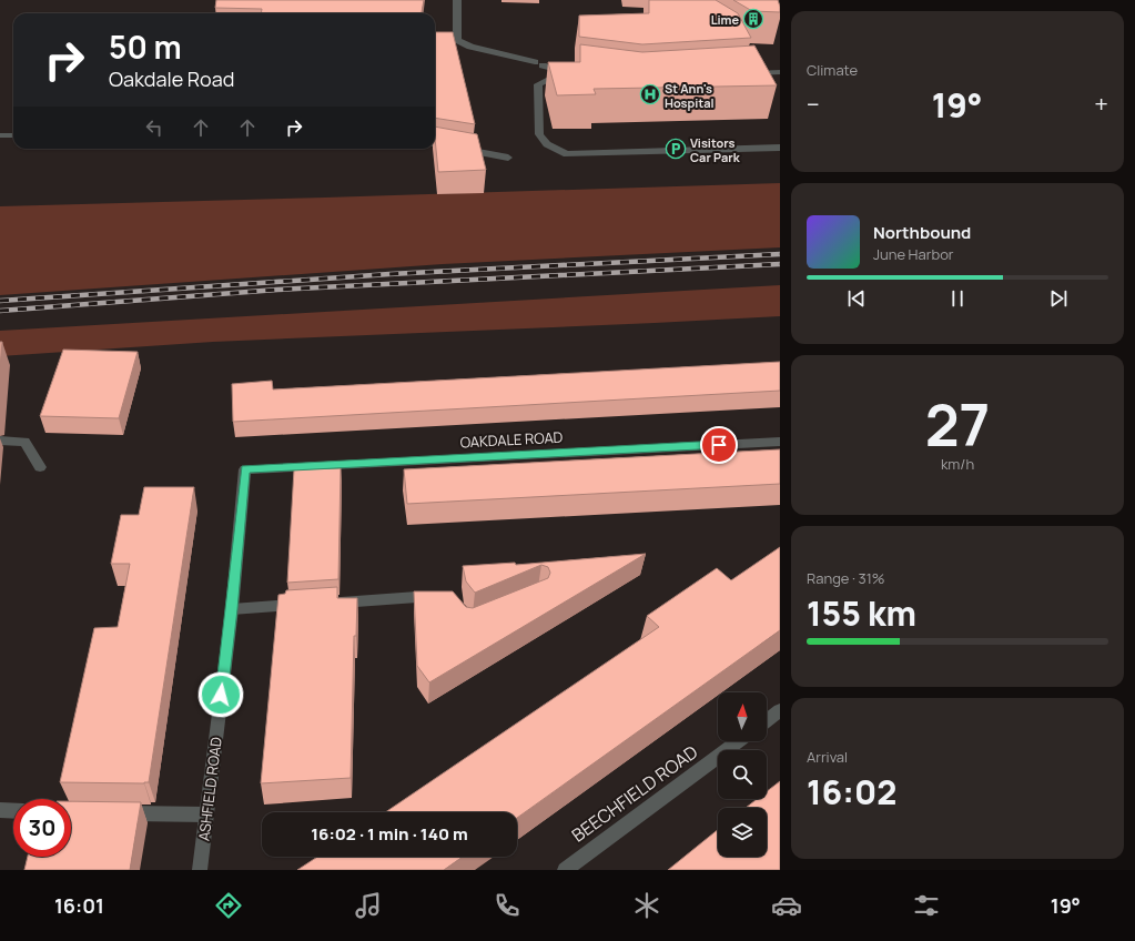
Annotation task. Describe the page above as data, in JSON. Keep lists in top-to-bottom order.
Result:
{
  "streets": {
    "street": ["OAKDALE ROAD", "ASHFIELD ROAD", "BEECHFIELD ROAD"]
  },
  "crossings": [
    ["OAKDALE ROAD", "ASHFIELD ROAD"]
  ],
  "places": {
    "building": ["Lime"],
    "hospital": ["St Ann's Hospital"],
    "parking": ["Visitors Car Park"]
  },
  "north": "top",
  "page": {
    "tile": [
      "Climate",
      ["27", "km/h"],
      ["Range · 31%", "155 km"],
      ["Arrival", "16:02"]
    ],
    "turn": ["50 m", "Oakdale Road"],
    "heat": ["−", "19°", "+"],
    "song": ["Northbound", "June Harbor"],
    "limit": "30",
    "trip": "16:02 · 1 min · 140 m",
    "tabs": ["16:01", "19°"]
  }
}
